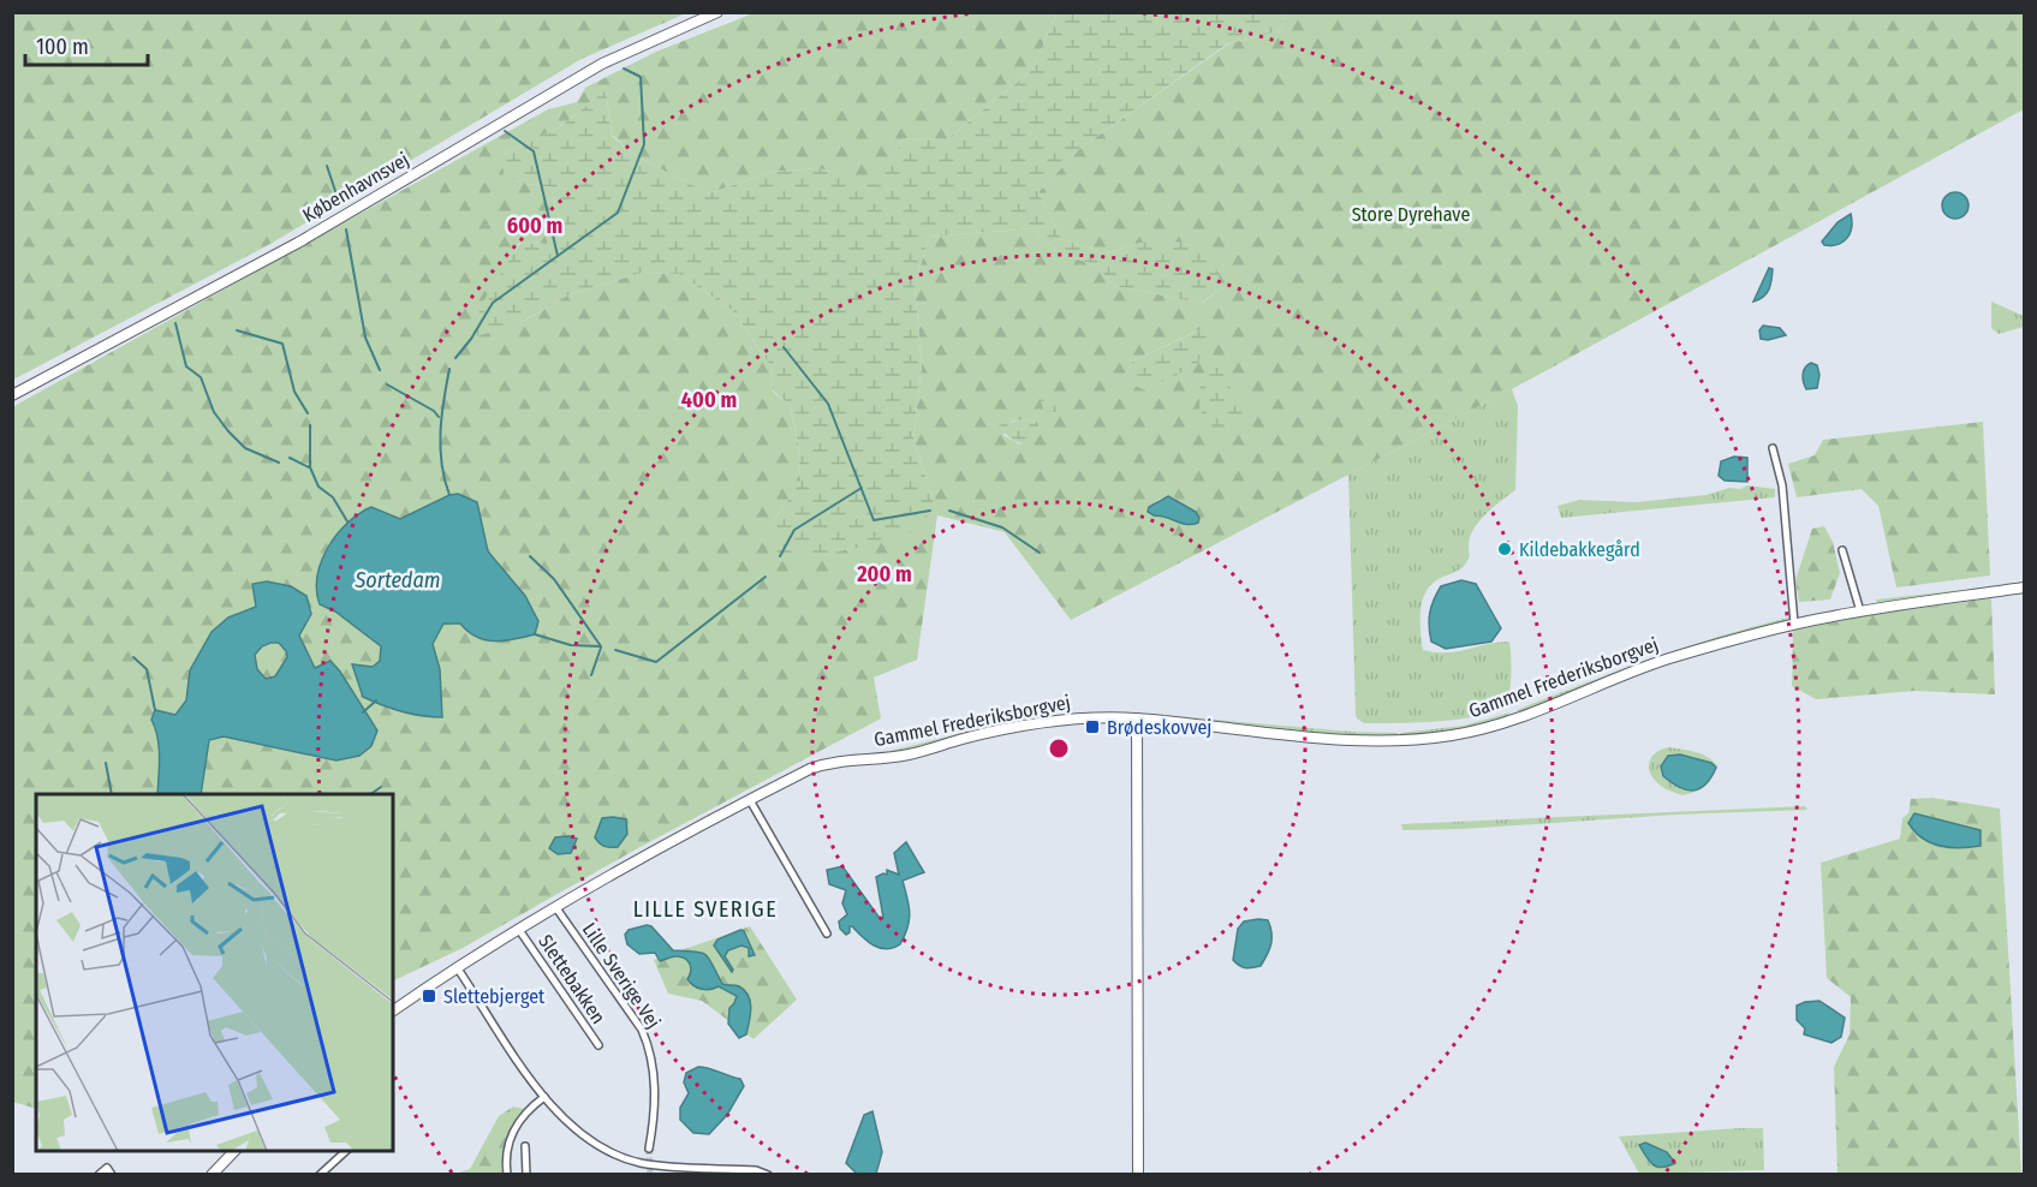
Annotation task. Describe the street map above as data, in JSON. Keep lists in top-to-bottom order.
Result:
{
  "streets": {
    "street": [
      "Københavnsvej",
      "Gammel Frederiksborgvej",
      "Lille Sverige Vej",
      "Slettebakken"
    ]
  },
  "crossings": [
    ["Gammel Frederiksborgvej", "Lille Sverige Vej"],
    ["Gammel Frederiksborgvej", "Slettebakken"]
  ],
  "districts": ["LILLE SVERIGE"],
  "water": ["Sortedam"],
  "parks": ["Store Dyrehave"],
  "places": {
    "other": ["Kildebakkegård"],
    "transit": ["Brødeskovvej", "Slettebjerget"]
  },
  "scale_bar": "100 m",
  "rings": ["600 m", "400 m", "200 m"]
}
